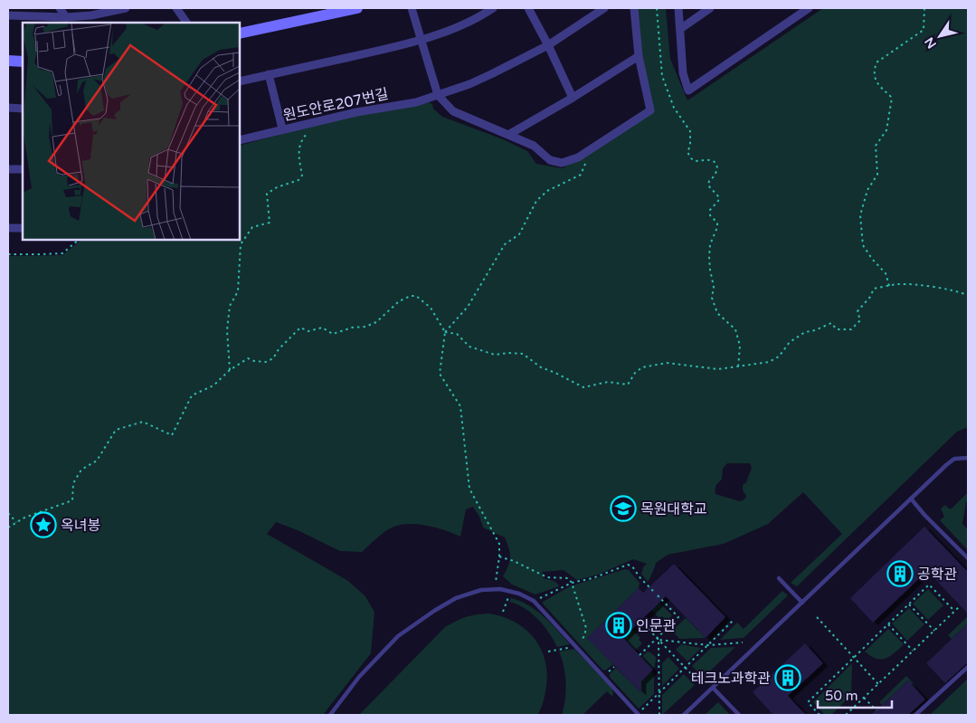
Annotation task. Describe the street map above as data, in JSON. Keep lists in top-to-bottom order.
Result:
{
  "streets": {
    "street": ["원도안로207번길"]
  },
  "places": {
    "school or university": ["목원대학교"],
    "place": ["옥녀봉"],
    "building": ["공학관", "인문관", "테크노과학관"]
  },
  "scale_bar": "50 m",
  "north": "bottom left"
}
